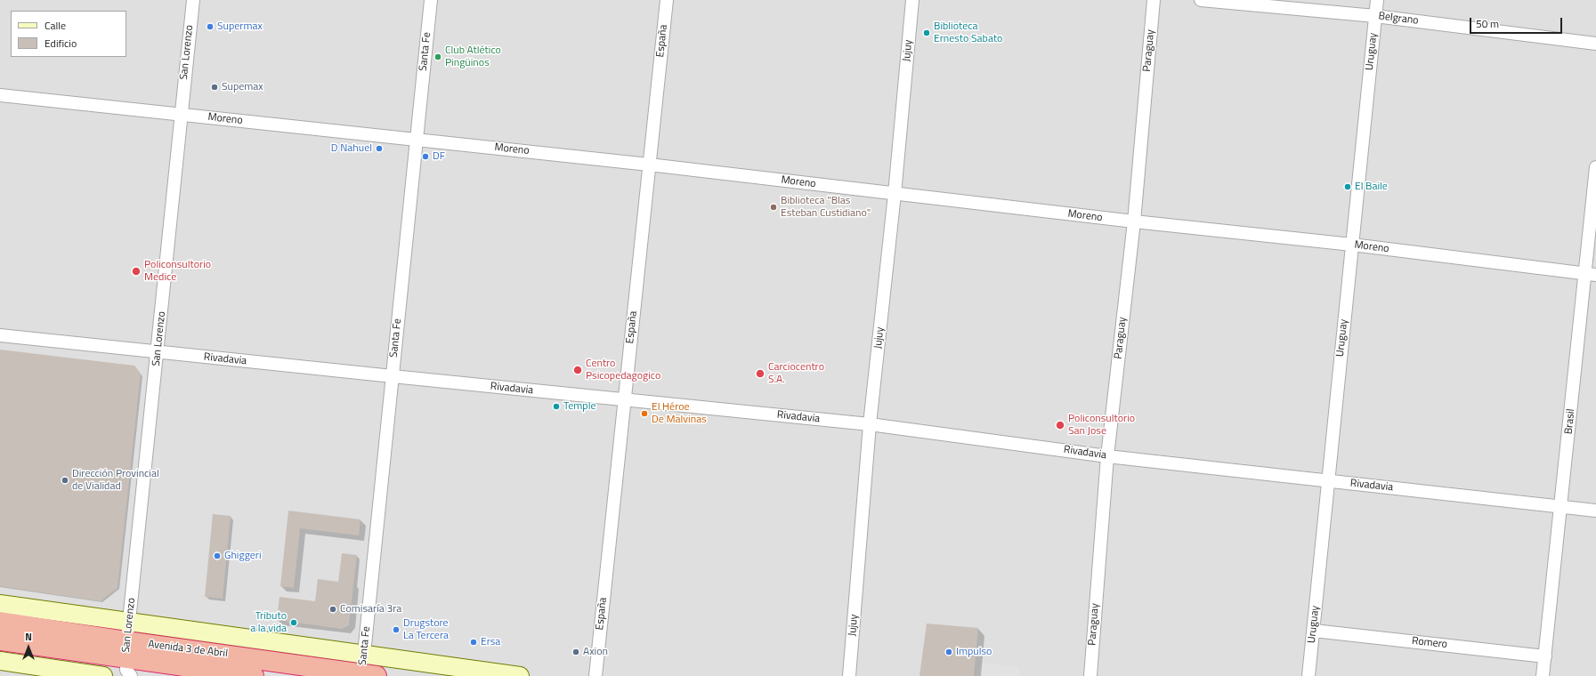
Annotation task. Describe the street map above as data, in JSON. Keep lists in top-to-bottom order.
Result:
{
  "streets": {
    "highway": ["Avenida 3 de Abril"],
    "main road": ["Santa Fe"],
    "street": [
      "Belgrano",
      "España",
      "Jujuy",
      "Paraguay",
      "Uruguay",
      "San Lorenzo",
      "Moreno",
      "Rivadavia",
      "Brasil",
      "Romero"
    ]
  },
  "crossings": [
    ["Belgrano", "Uruguay"],
    ["España", "Moreno"],
    ["España", "Rivadavia"],
    ["Jujuy", "Moreno"],
    ["Jujuy", "Rivadavia"],
    ["Paraguay", "Moreno"],
    ["Paraguay", "Rivadavia"],
    ["Santa Fe", "Moreno"],
    ["Santa Fe", "Rivadavia"],
    ["Santa Fe", "Avenida 3 de Abril"],
    ["Uruguay", "Moreno"],
    ["Uruguay", "Rivadavia"],
    ["Uruguay", "Romero"],
    ["San Lorenzo", "Moreno"],
    ["San Lorenzo", "Rivadavia"],
    ["San Lorenzo", "Avenida 3 de Abril"],
    ["Moreno", "Brasil"],
    ["Rivadavia", "Brasil"],
    ["Brasil", "Romero"]
  ],
  "places": [
    "Supermax",
    "Biblioteca Ernesto Sabato",
    "Club Atlético Pingüinos",
    "Supemax",
    "D Nahuel",
    "DF",
    "El Baile",
    "Biblioteca \"Blas Esteban Custidiano\"",
    "Policonsultorio Medice",
    "Centro Psicopedagogico",
    "Carciocentro S.A.",
    "Temple",
    "El Héroe De Malvinas",
    "Policonsultorio San Jose",
    "Dirección Provincial de Vialidad",
    "Ghiggeri",
    "Comisaría 3ra",
    "Tributo a la vida",
    "Drugstore La Tercera",
    "Ersa",
    "Axion",
    "Impulso"
  ],
  "legend": ["Calle", "Edificio"],
  "scale_bar": "50 m",
  "north": "top"
}
